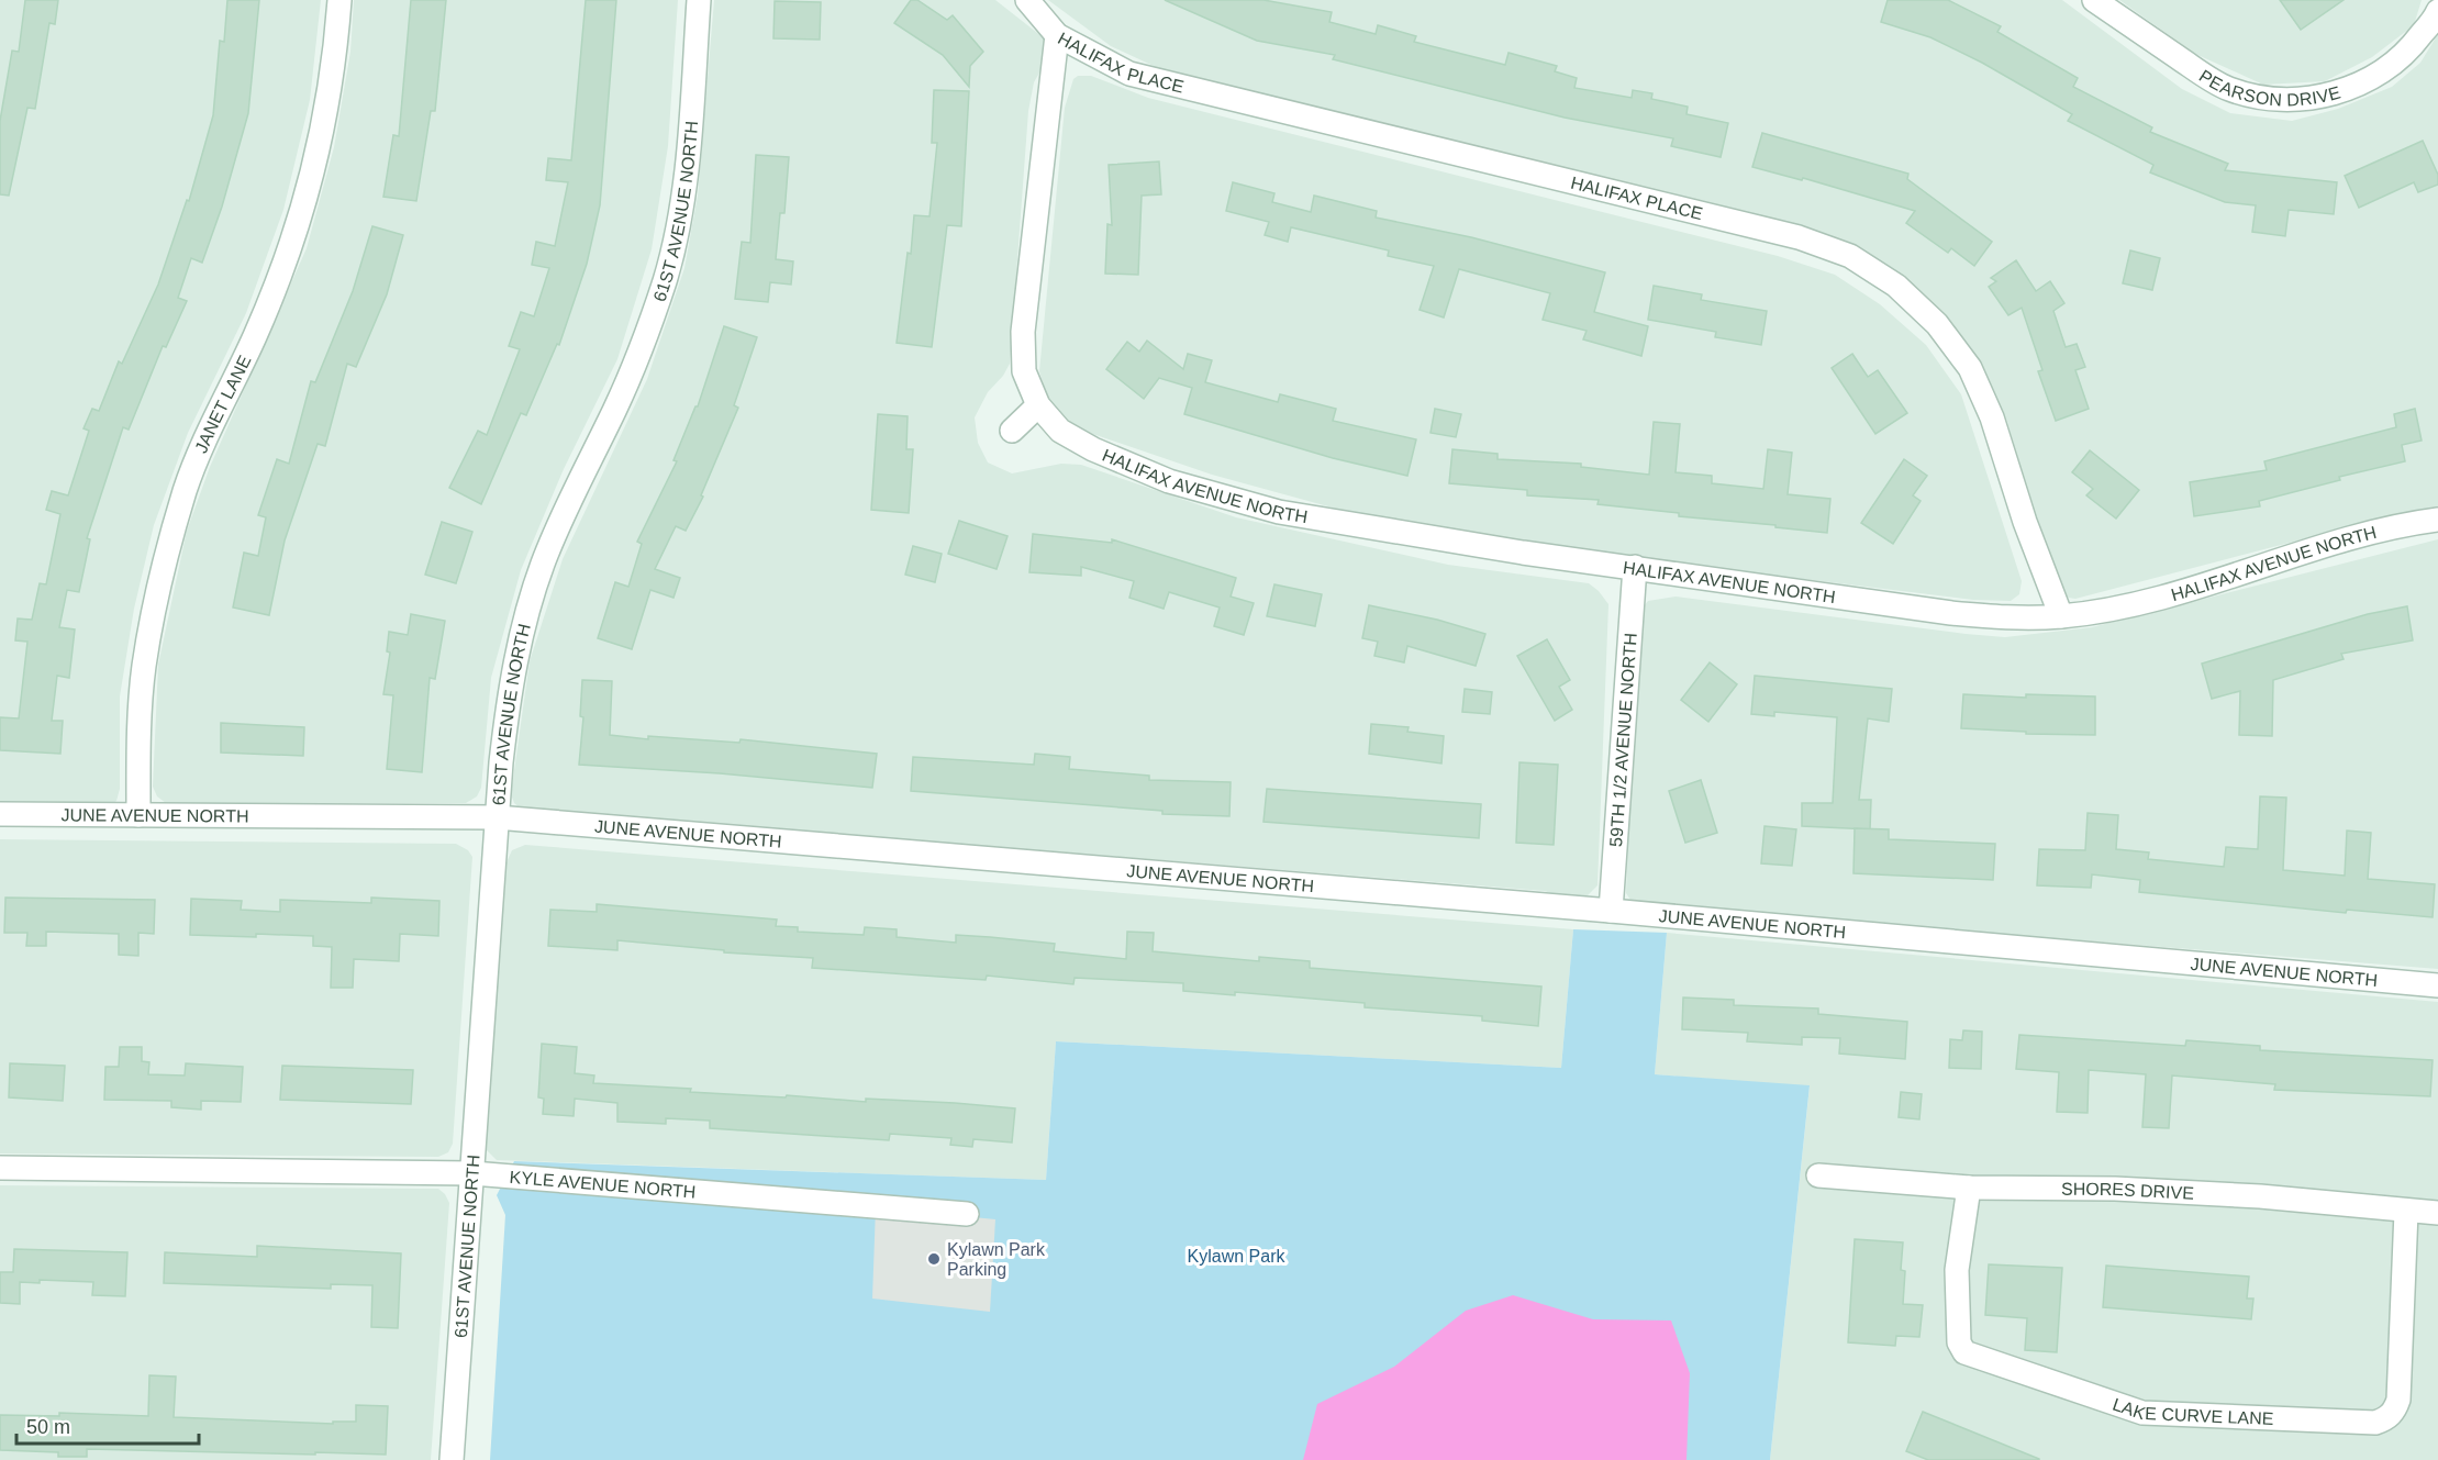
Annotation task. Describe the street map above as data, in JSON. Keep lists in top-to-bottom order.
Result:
{
  "streets": {
    "street": [
      "HALIFAX PLACE",
      "PEARSON DRIVE",
      "61ST AVENUE NORTH",
      "JANET LANE",
      "HALIFAX AVENUE NORTH",
      "59TH 1/2 AVENUE NORTH",
      "JUNE AVENUE NORTH",
      "KYLE AVENUE NORTH",
      "SHORES DRIVE",
      "LAKE CURVE LANE"
    ]
  },
  "crossings": [
    ["HALIFAX PLACE", "HALIFAX AVENUE NORTH"],
    ["61ST AVENUE NORTH", "JUNE AVENUE NORTH"],
    ["61ST AVENUE NORTH", "KYLE AVENUE NORTH"],
    ["JANET LANE", "JUNE AVENUE NORTH"],
    ["HALIFAX AVENUE NORTH", "59TH 1/2 AVENUE NORTH"],
    ["59TH 1/2 AVENUE NORTH", "JUNE AVENUE NORTH"],
    ["SHORES DRIVE", "LAKE CURVE LANE"]
  ],
  "parks": ["Kylawn Park"],
  "places": ["Kylawn Park Parking"],
  "scale_bar": "50 m"
}
